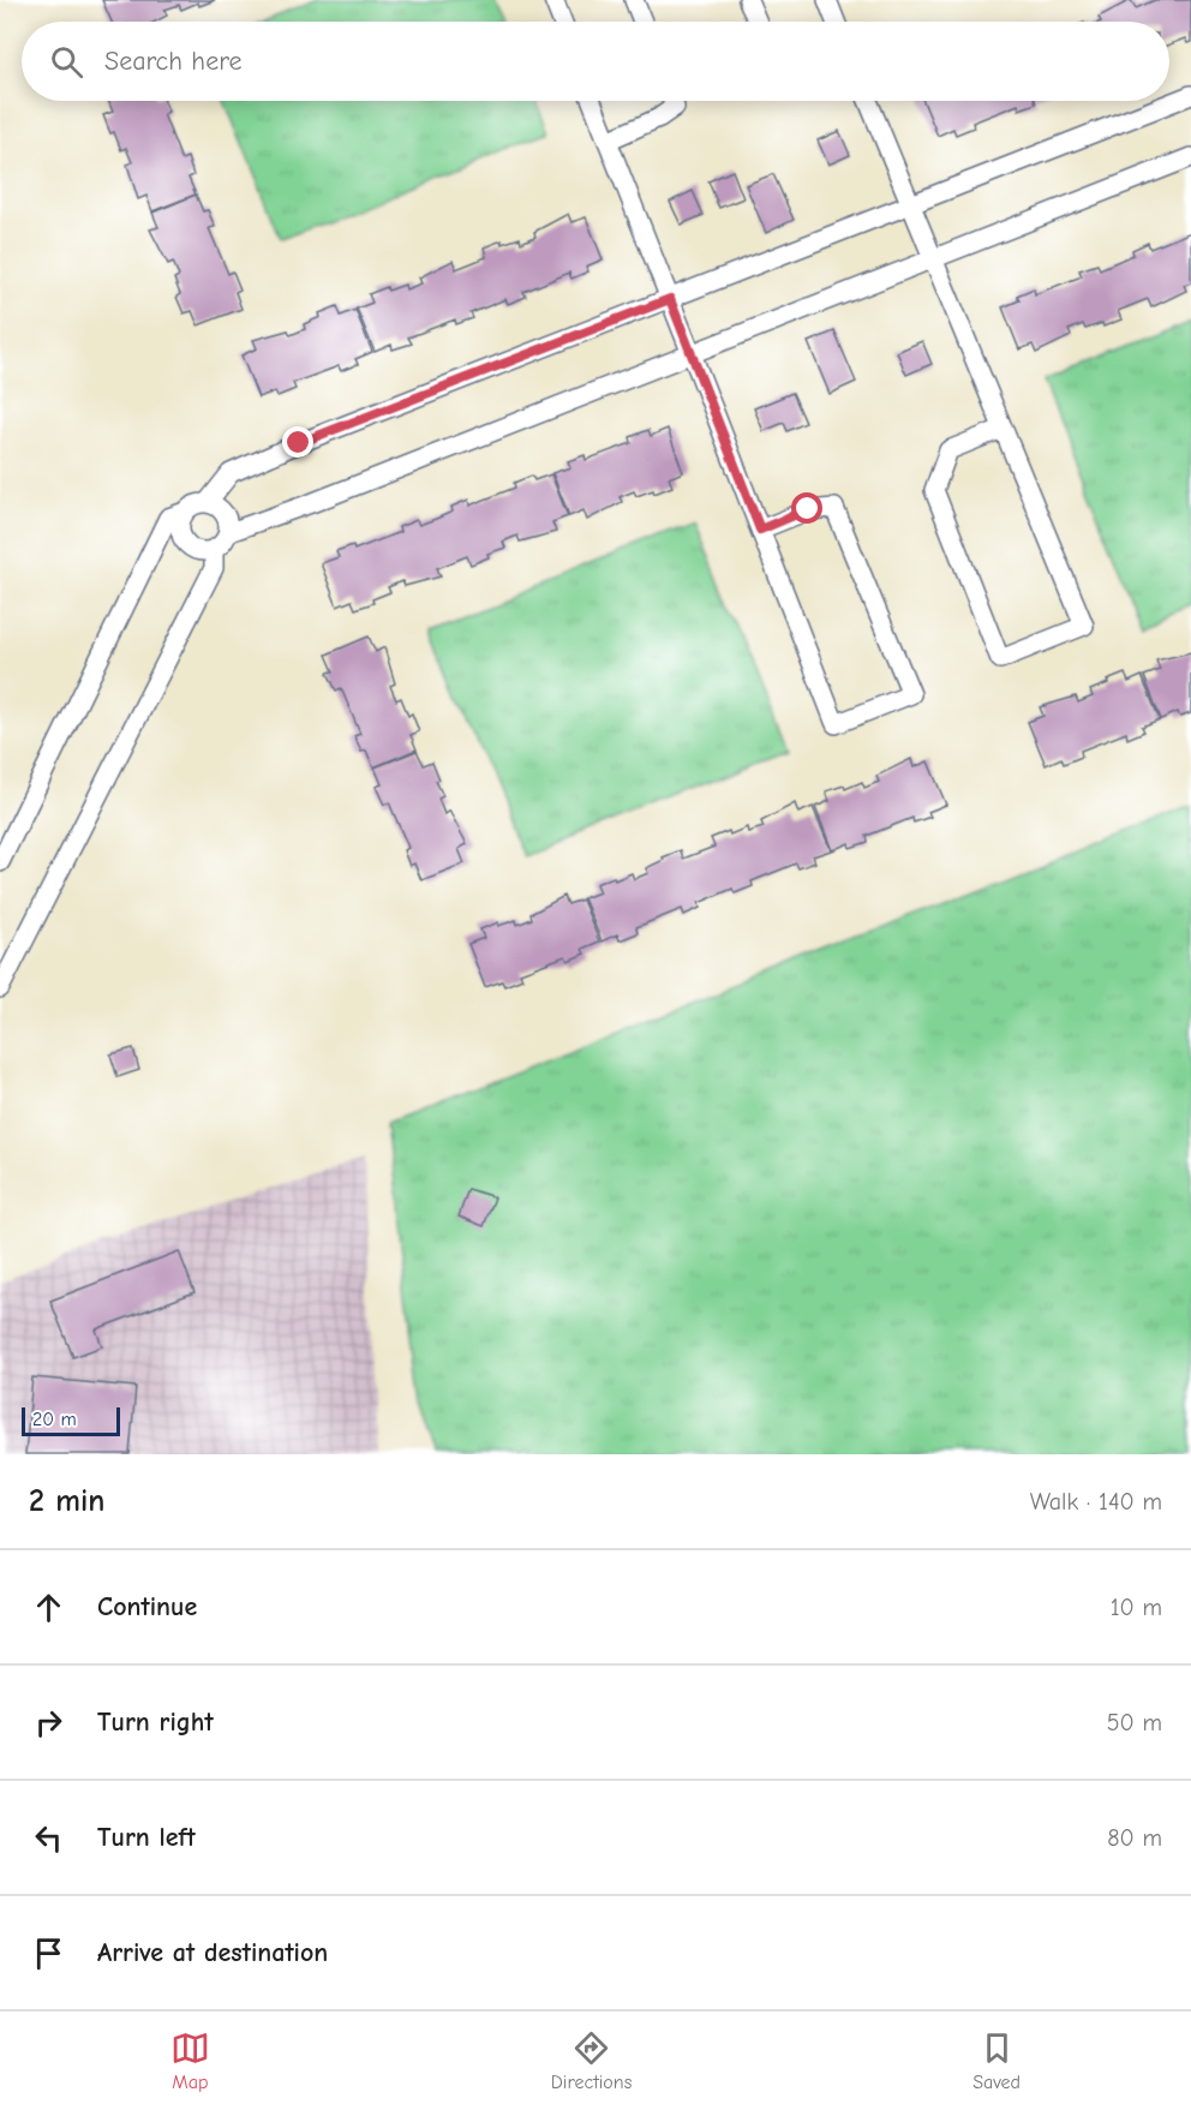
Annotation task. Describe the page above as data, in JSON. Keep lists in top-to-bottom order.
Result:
{
  "scale_bar": "20 m",
  "page": {
    "search": "Search here",
    "scale": "20 m",
    "heading": ["2 min", "Walk · 140 m"],
    "list": [
      ["Continue", "10 m"],
      ["Turn right", "50 m"],
      ["Turn left", "80 m"],
      "Arrive at destination"
    ],
    "nav": ["Map", "Directions", "Saved"]
  }
}
